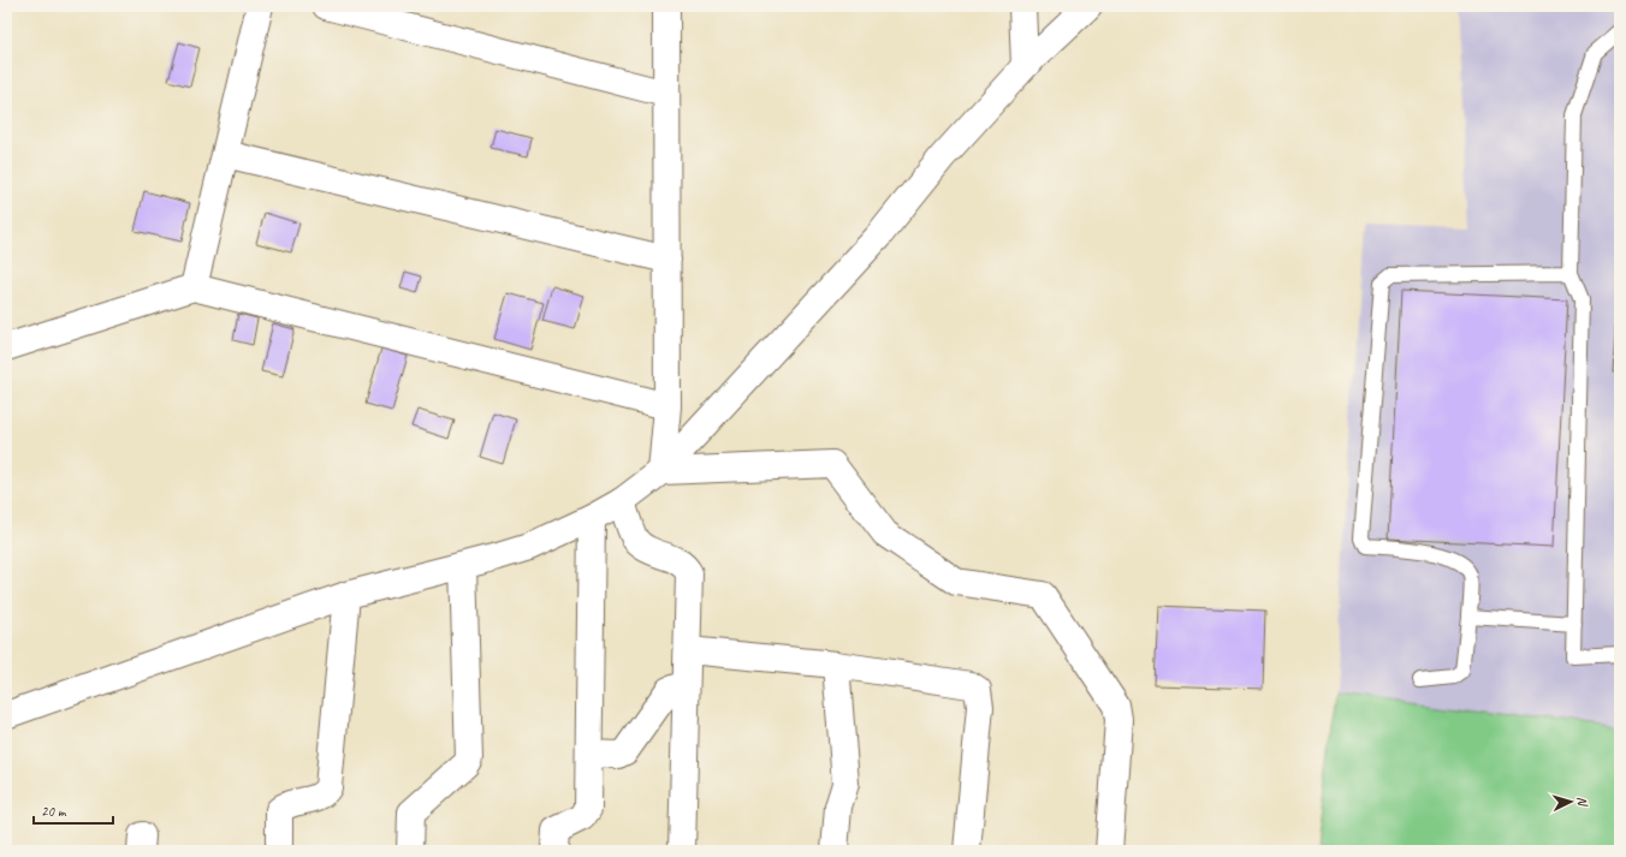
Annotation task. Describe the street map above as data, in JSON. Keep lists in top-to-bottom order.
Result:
{
  "scale_bar": "20 m",
  "north": "right"
}
